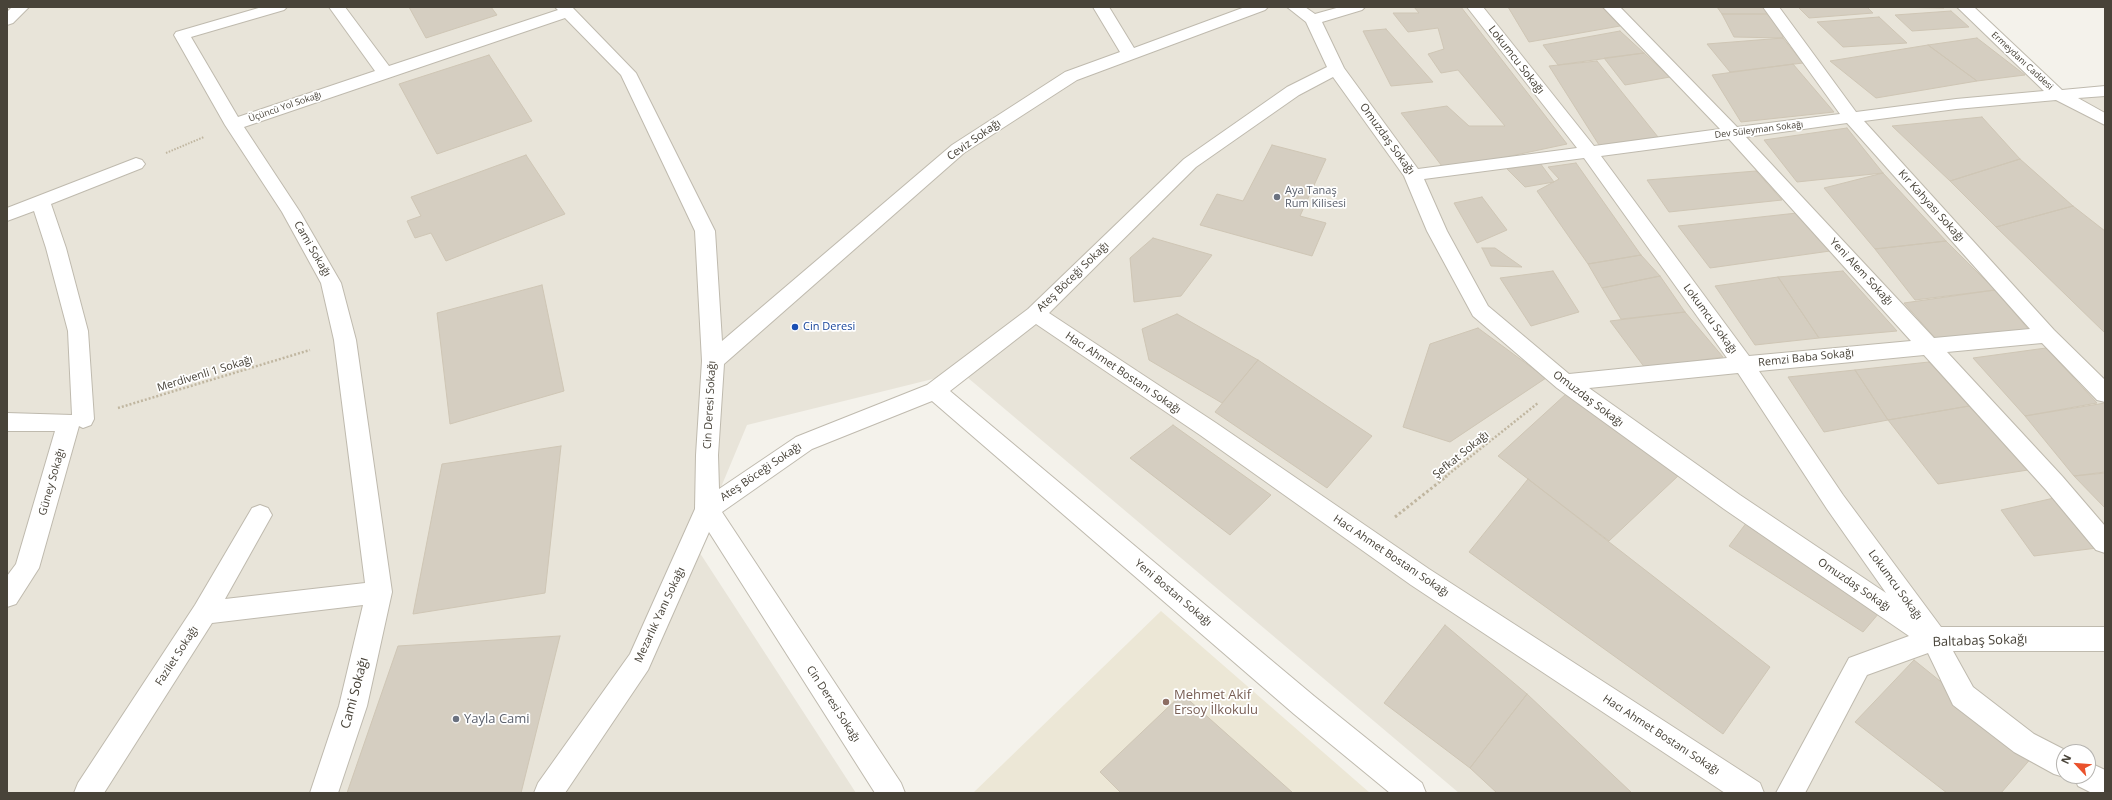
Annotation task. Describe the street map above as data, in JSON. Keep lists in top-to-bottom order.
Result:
{
  "streets": {
    "street": [
      "Lokumcu Sokağı",
      "Ermeydanı Caddesi",
      "Üçüncü Yol Sokağı",
      "Dev Süleyman Sokağı",
      "Omuzdaş Sokağı",
      "Ceviz Sokağı",
      "Kır Kahyası Sokağı",
      "Cami Sokağı",
      "Yeni Alem Sokağı",
      "Ateş Böceği Sokağı",
      "Remzi Baba Sokağı",
      "Hacı Ahmet Bostanı Sokağı",
      "Cin Deresi Sokağı",
      "Güney Sokağı",
      "Yeni Bostan Sokağı",
      "Mezarlık Yanı Sokağı",
      "Baltabaş Sokağı",
      "Fazilet Sokağı"
    ],
    "path": ["Merdivenli 1 Sokağı", "Şefkat Sokağı"]
  },
  "crossings": [
    ["Lokumcu Sokağı", "Dev Süleyman Sokağı"],
    ["Lokumcu Sokağı", "Omuzdaş Sokağı"],
    ["Lokumcu Sokağı", "Remzi Baba Sokağı"],
    ["Lokumcu Sokağı", "Baltabaş Sokağı"],
    ["Ermeydanı Caddesi", "Dev Süleyman Sokağı"],
    ["Üçüncü Yol Sokağı", "Cami Sokağı"],
    ["Üçüncü Yol Sokağı", "Cin Deresi Sokağı"],
    ["Dev Süleyman Sokağı", "Omuzdaş Sokağı"],
    ["Dev Süleyman Sokağı", "Kır Kahyası Sokağı"],
    ["Dev Süleyman Sokağı", "Yeni Alem Sokağı"],
    ["Omuzdaş Sokağı", "Ateş Böceği Sokağı"],
    ["Omuzdaş Sokağı", "Remzi Baba Sokağı"],
    ["Omuzdaş Sokağı", "Şefkat Sokağı"],
    ["Omuzdaş Sokağı", "Baltabaş Sokağı"],
    ["Ceviz Sokağı", "Cin Deresi Sokağı"],
    ["Kır Kahyası Sokağı", "Remzi Baba Sokağı"],
    ["Cami Sokağı", "Merdivenli 1 Sokağı"],
    ["Yeni Alem Sokağı", "Remzi Baba Sokağı"],
    ["Ateş Böceği Sokağı", "Hacı Ahmet Bostanı Sokağı"],
    ["Ateş Böceği Sokağı", "Cin Deresi Sokağı"],
    ["Ateş Böceği Sokağı", "Yeni Bostan Sokağı"],
    ["Ateş Böceği Sokağı", "Mezarlık Yanı Sokağı"],
    ["Remzi Baba Sokağı", "Şefkat Sokağı"],
    ["Hacı Ahmet Bostanı Sokağı", "Şefkat Sokağı"],
    ["Cin Deresi Sokağı", "Mezarlık Yanı Sokağı"]
  ],
  "places": [
    "Aya Tanaş Rum Kilisesi",
    "Cin Deresi",
    "Mehmet Akif Ersoy İlkokulu",
    "Yayla Cami"
  ],
  "north": "top left"
}
